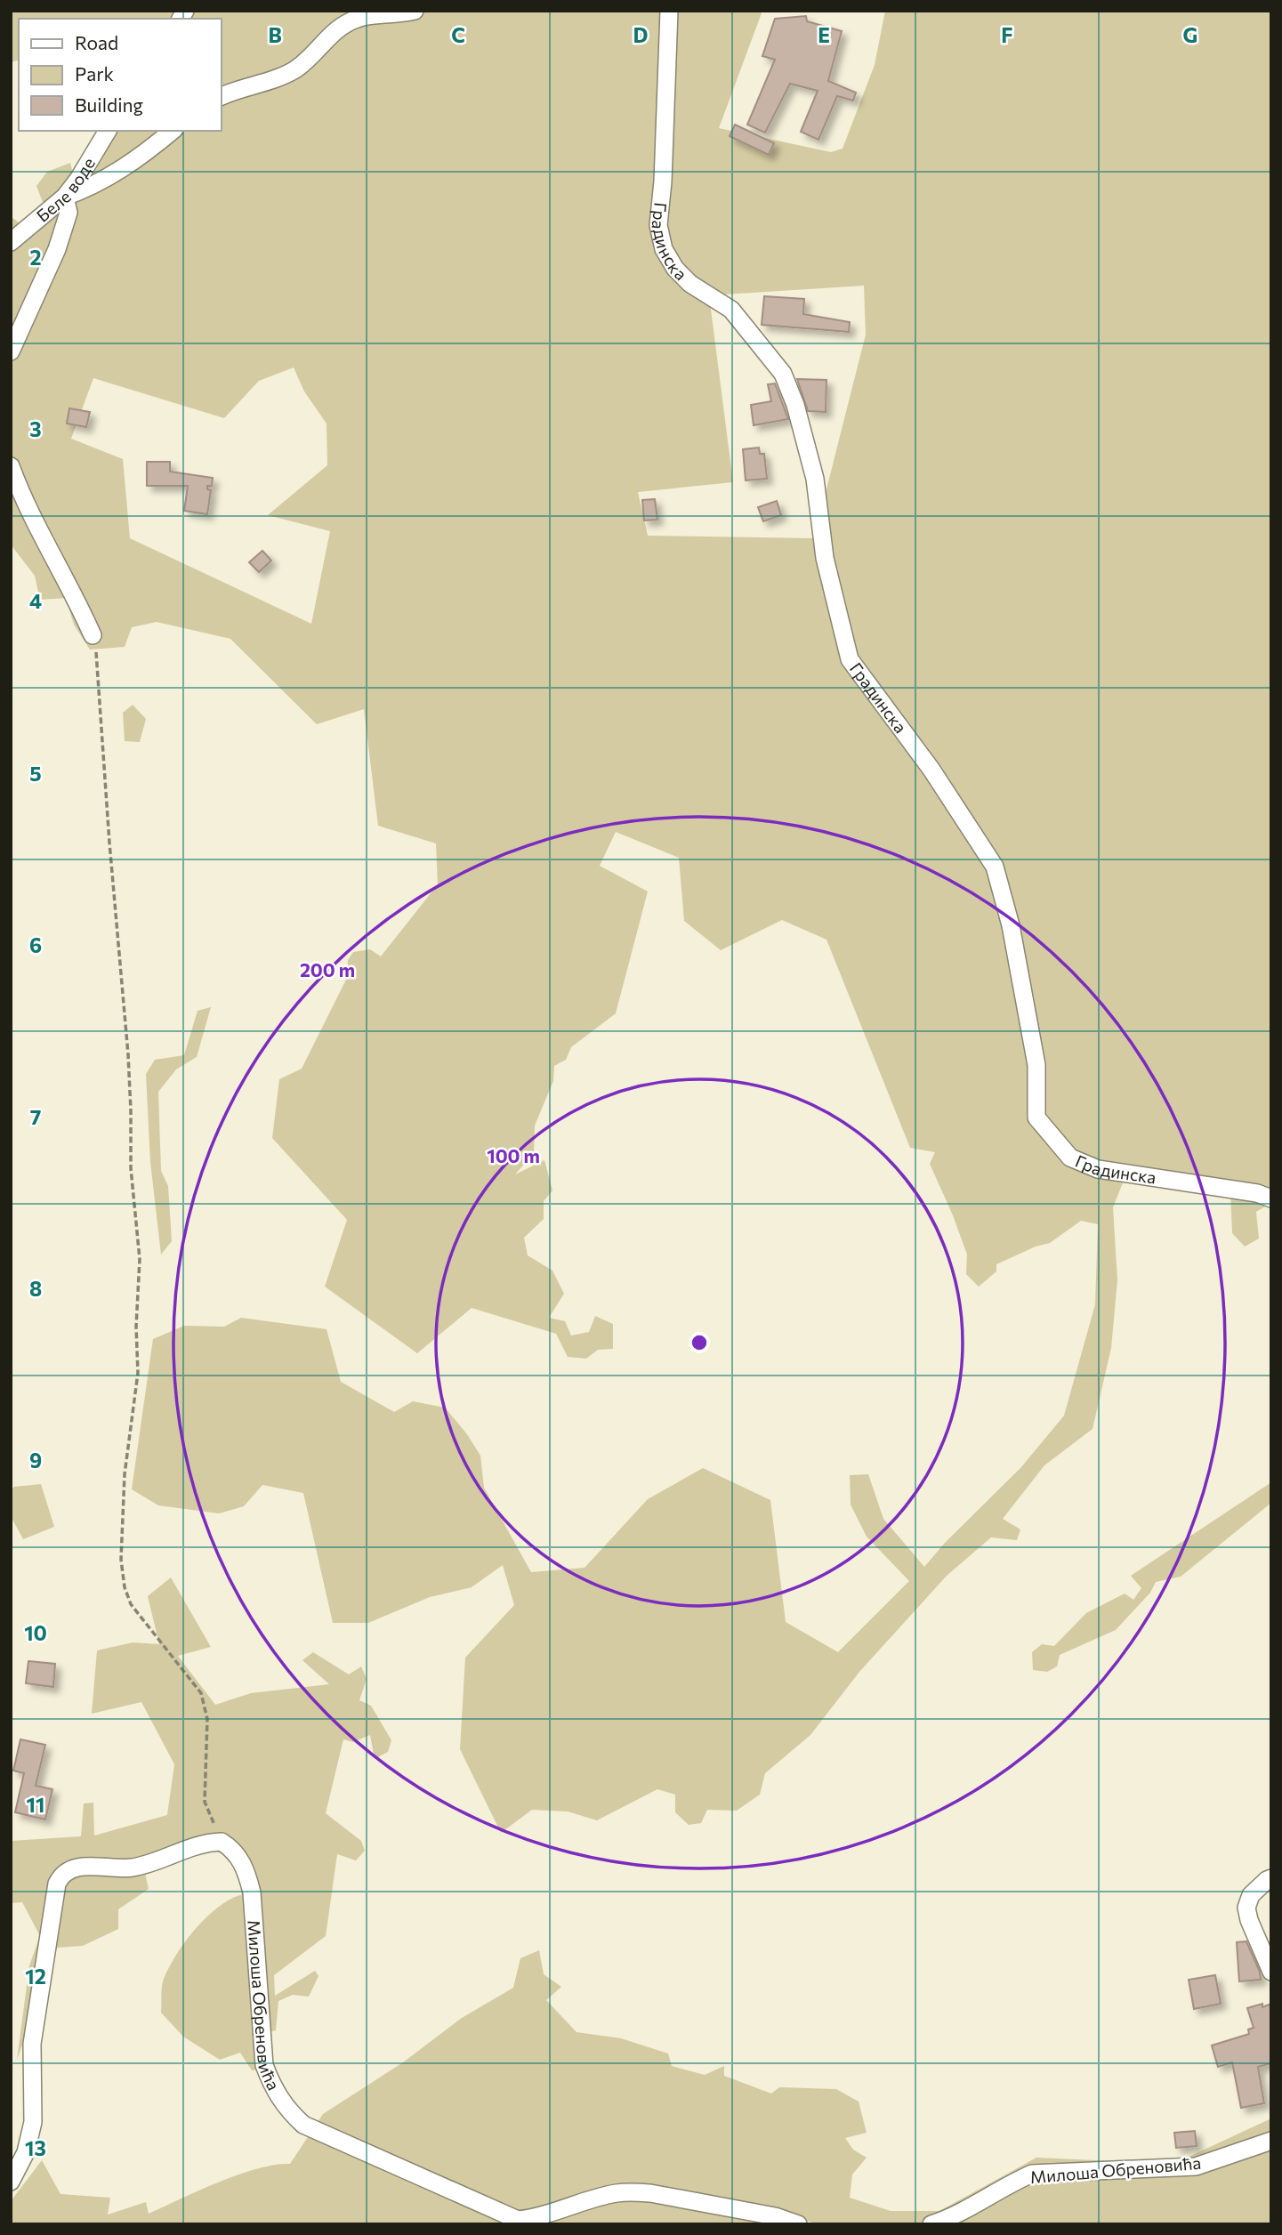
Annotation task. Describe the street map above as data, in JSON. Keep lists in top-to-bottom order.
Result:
{
  "streets": {
    "street": ["Беле воде", "Градинска", "Милоша Обреновића"]
  },
  "legend": ["Road", "Park", "Building"],
  "grid": {
    "columns": [
      "B",
      "C",
      "D",
      "E",
      "F",
      "G"
    ],
    "rows": [
      "2",
      "3",
      "4",
      "5",
      "6",
      "7",
      "8",
      "9",
      "10",
      "11",
      "12",
      "13"
    ]
  },
  "rings": ["200 m", "100 m"]
}
